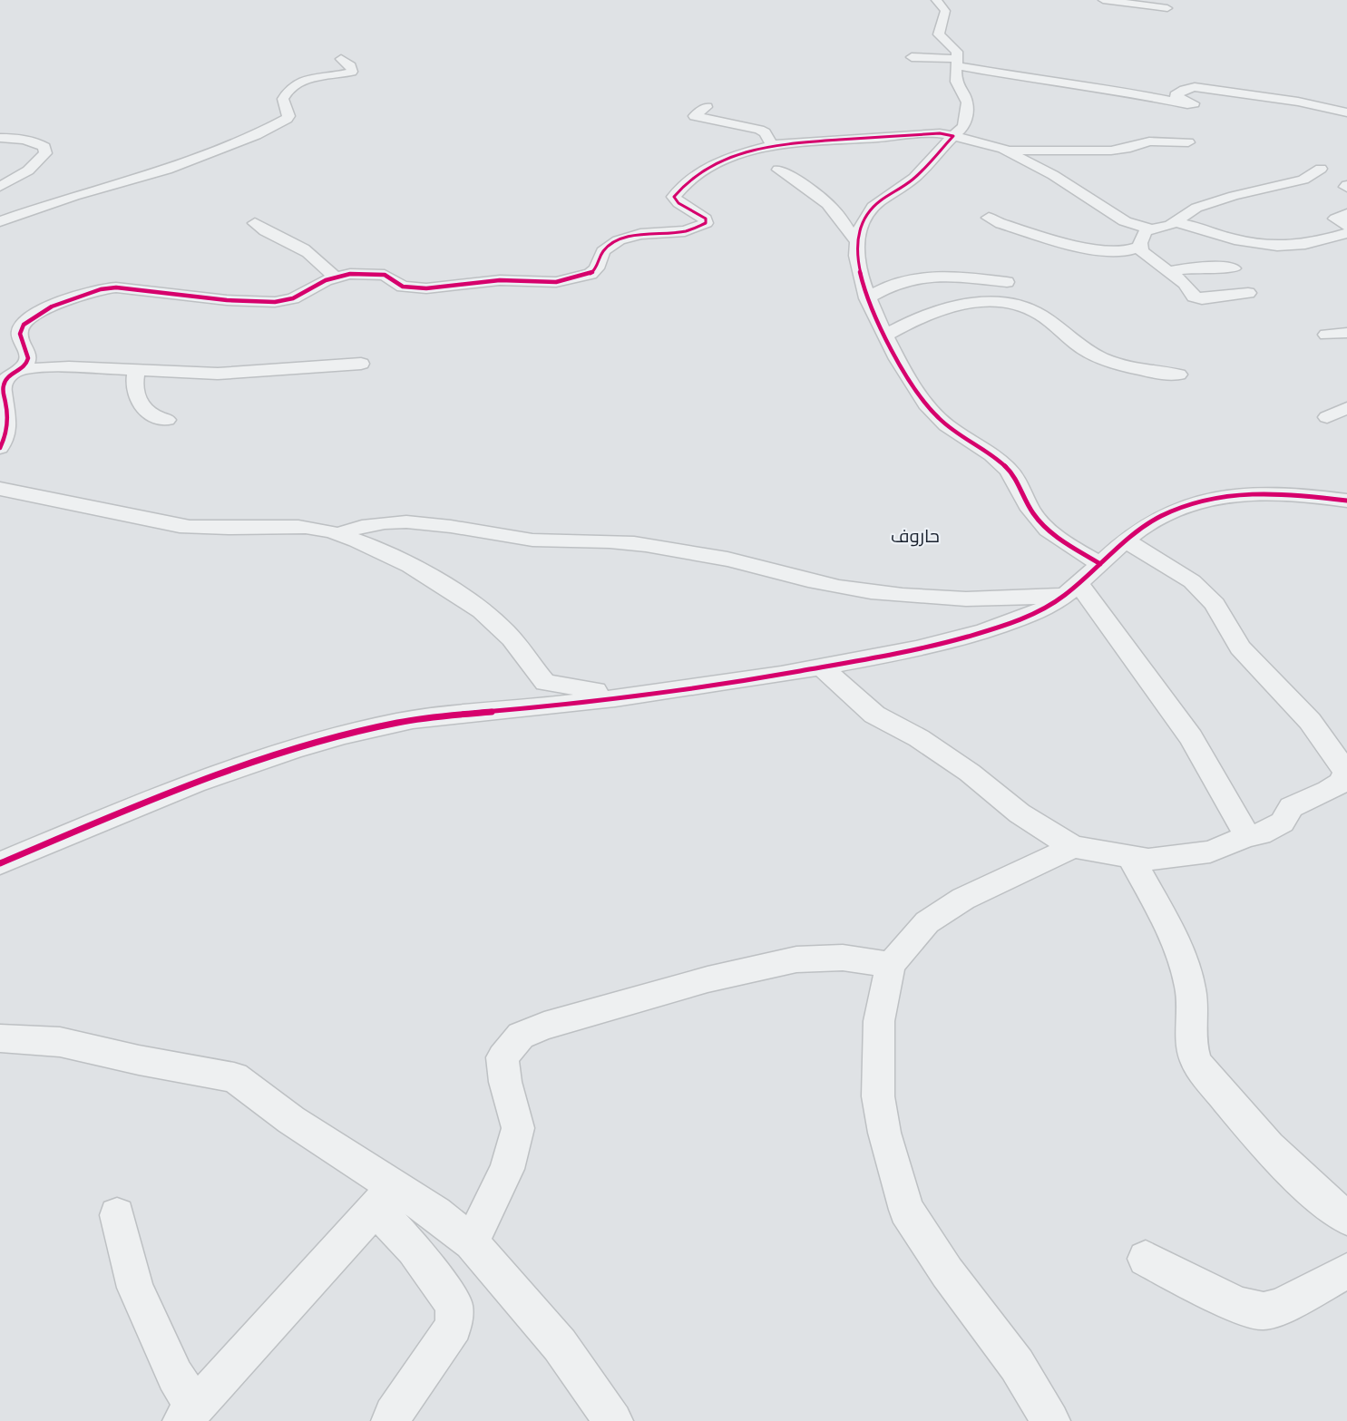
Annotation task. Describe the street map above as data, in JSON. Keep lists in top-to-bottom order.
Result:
{
  "districts": ["حاروف"]
}
